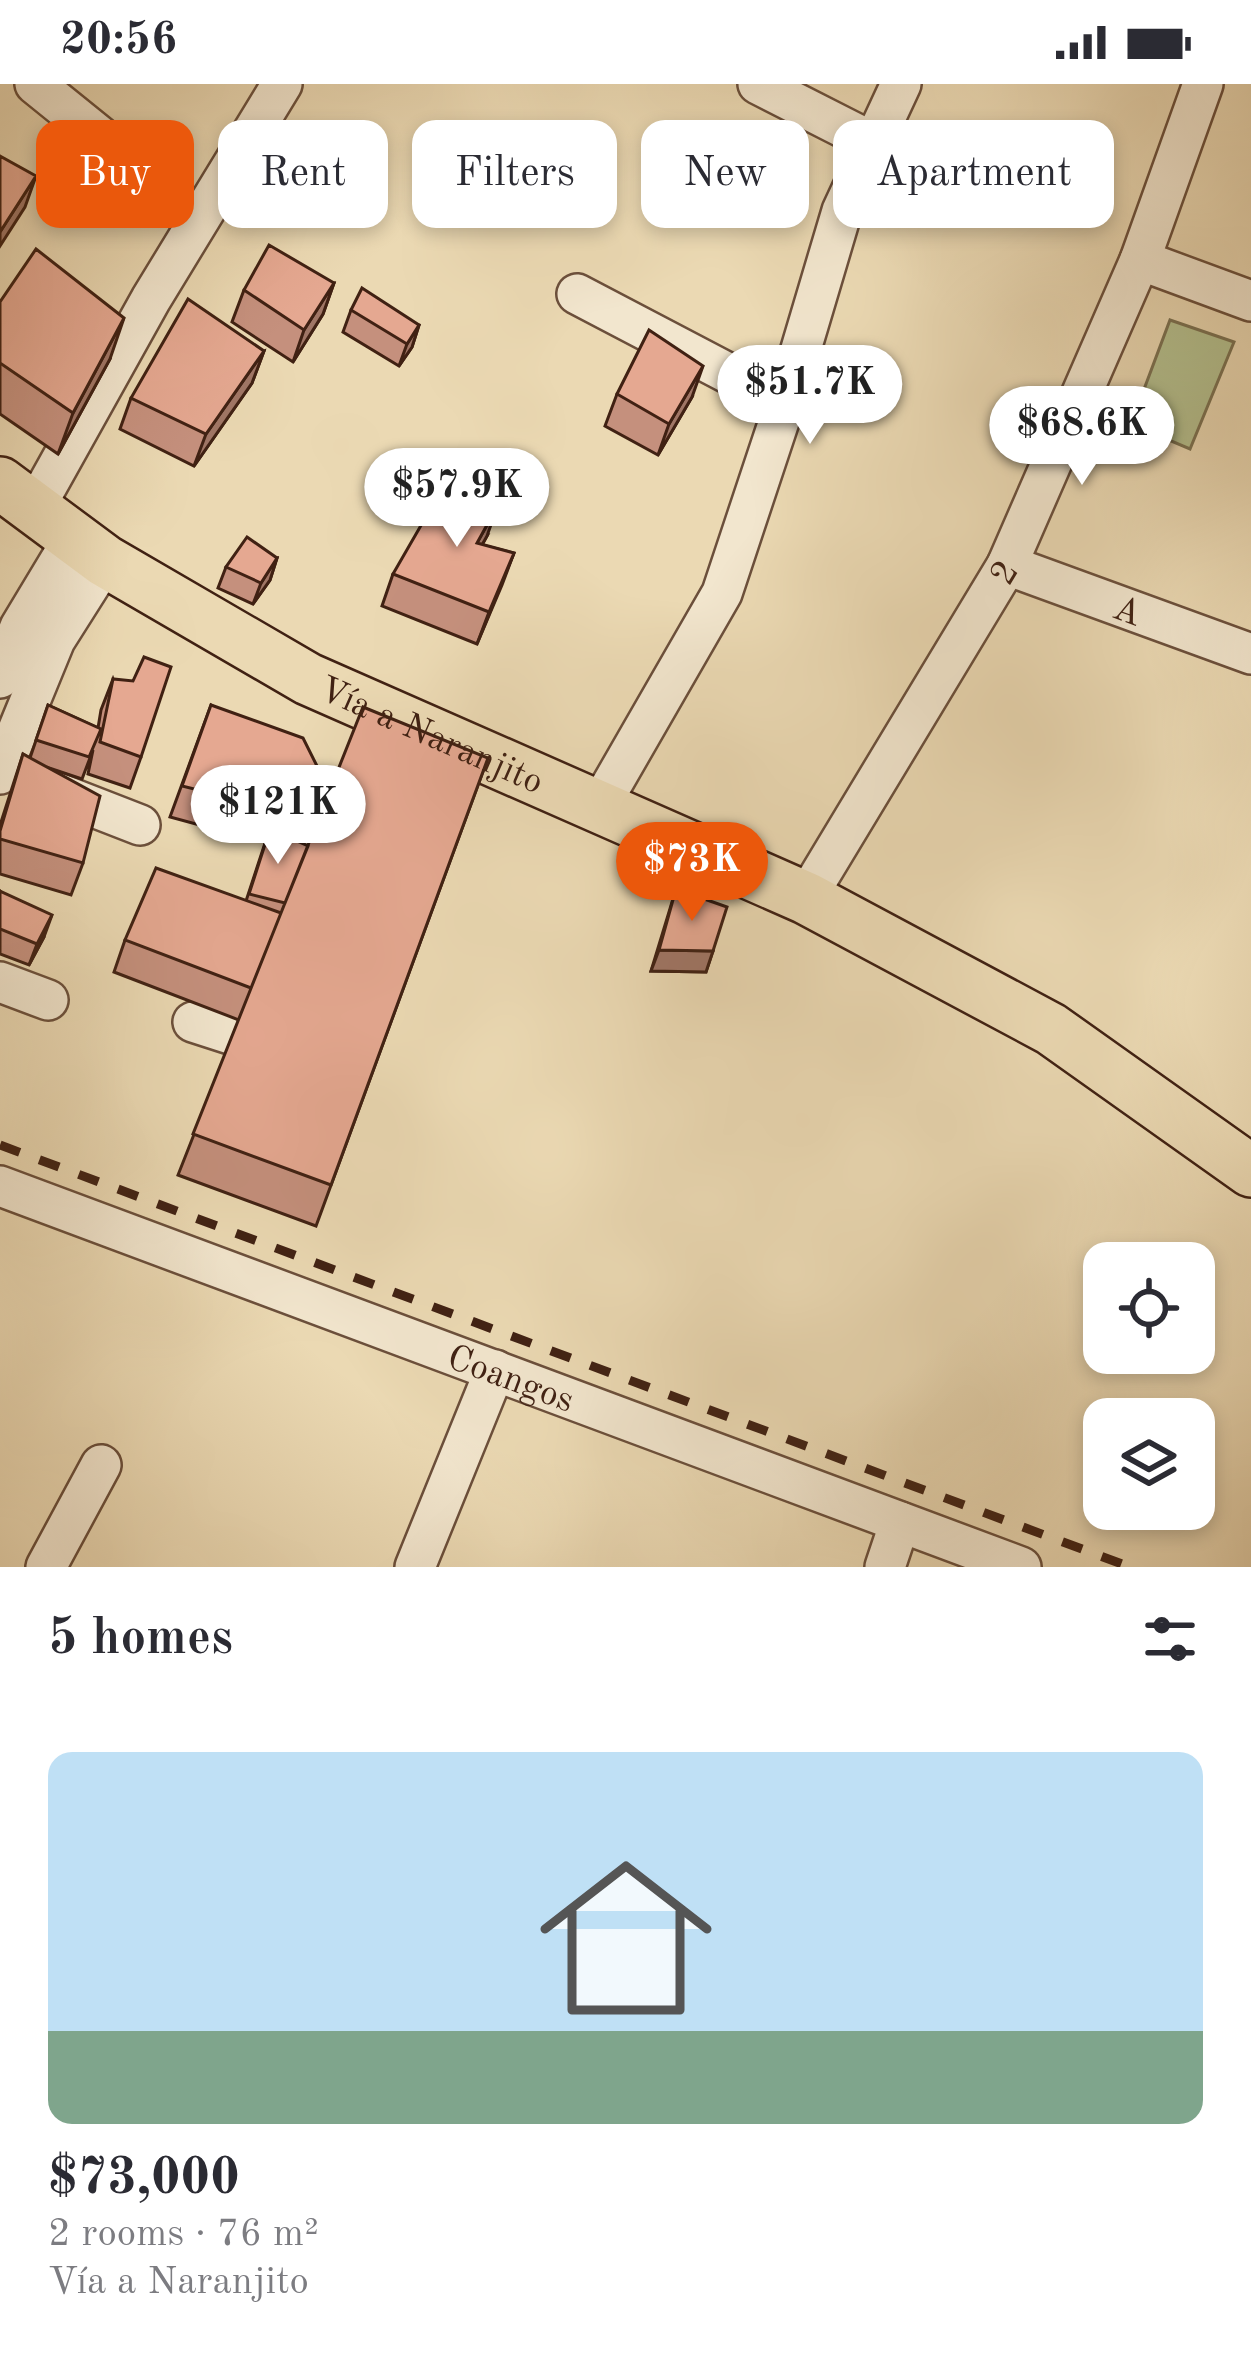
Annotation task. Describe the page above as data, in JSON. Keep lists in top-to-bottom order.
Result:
{
  "streets": {
    "main road": ["Vía a Naranjito"],
    "street": ["2", "A", "Coangos"]
  },
  "crossings": [
    ["2", "A"],
    ["2", "Vía a Naranjito"]
  ],
  "page": {
    "status": "20:56",
    "chip": [
      "Buy",
      "Rent",
      "Filters",
      "New",
      "Apartment"
    ],
    "price": [
      "$51.7K",
      "$68.6K",
      "$57.9K",
      "$121K",
      "$73K"
    ],
    "heading": "5 homes",
    "list": [
      {
        "name": "$73,000",
        "note": "2 rooms · 76 m² · Vía a Naranjito"
      }
    ]
  }
}
